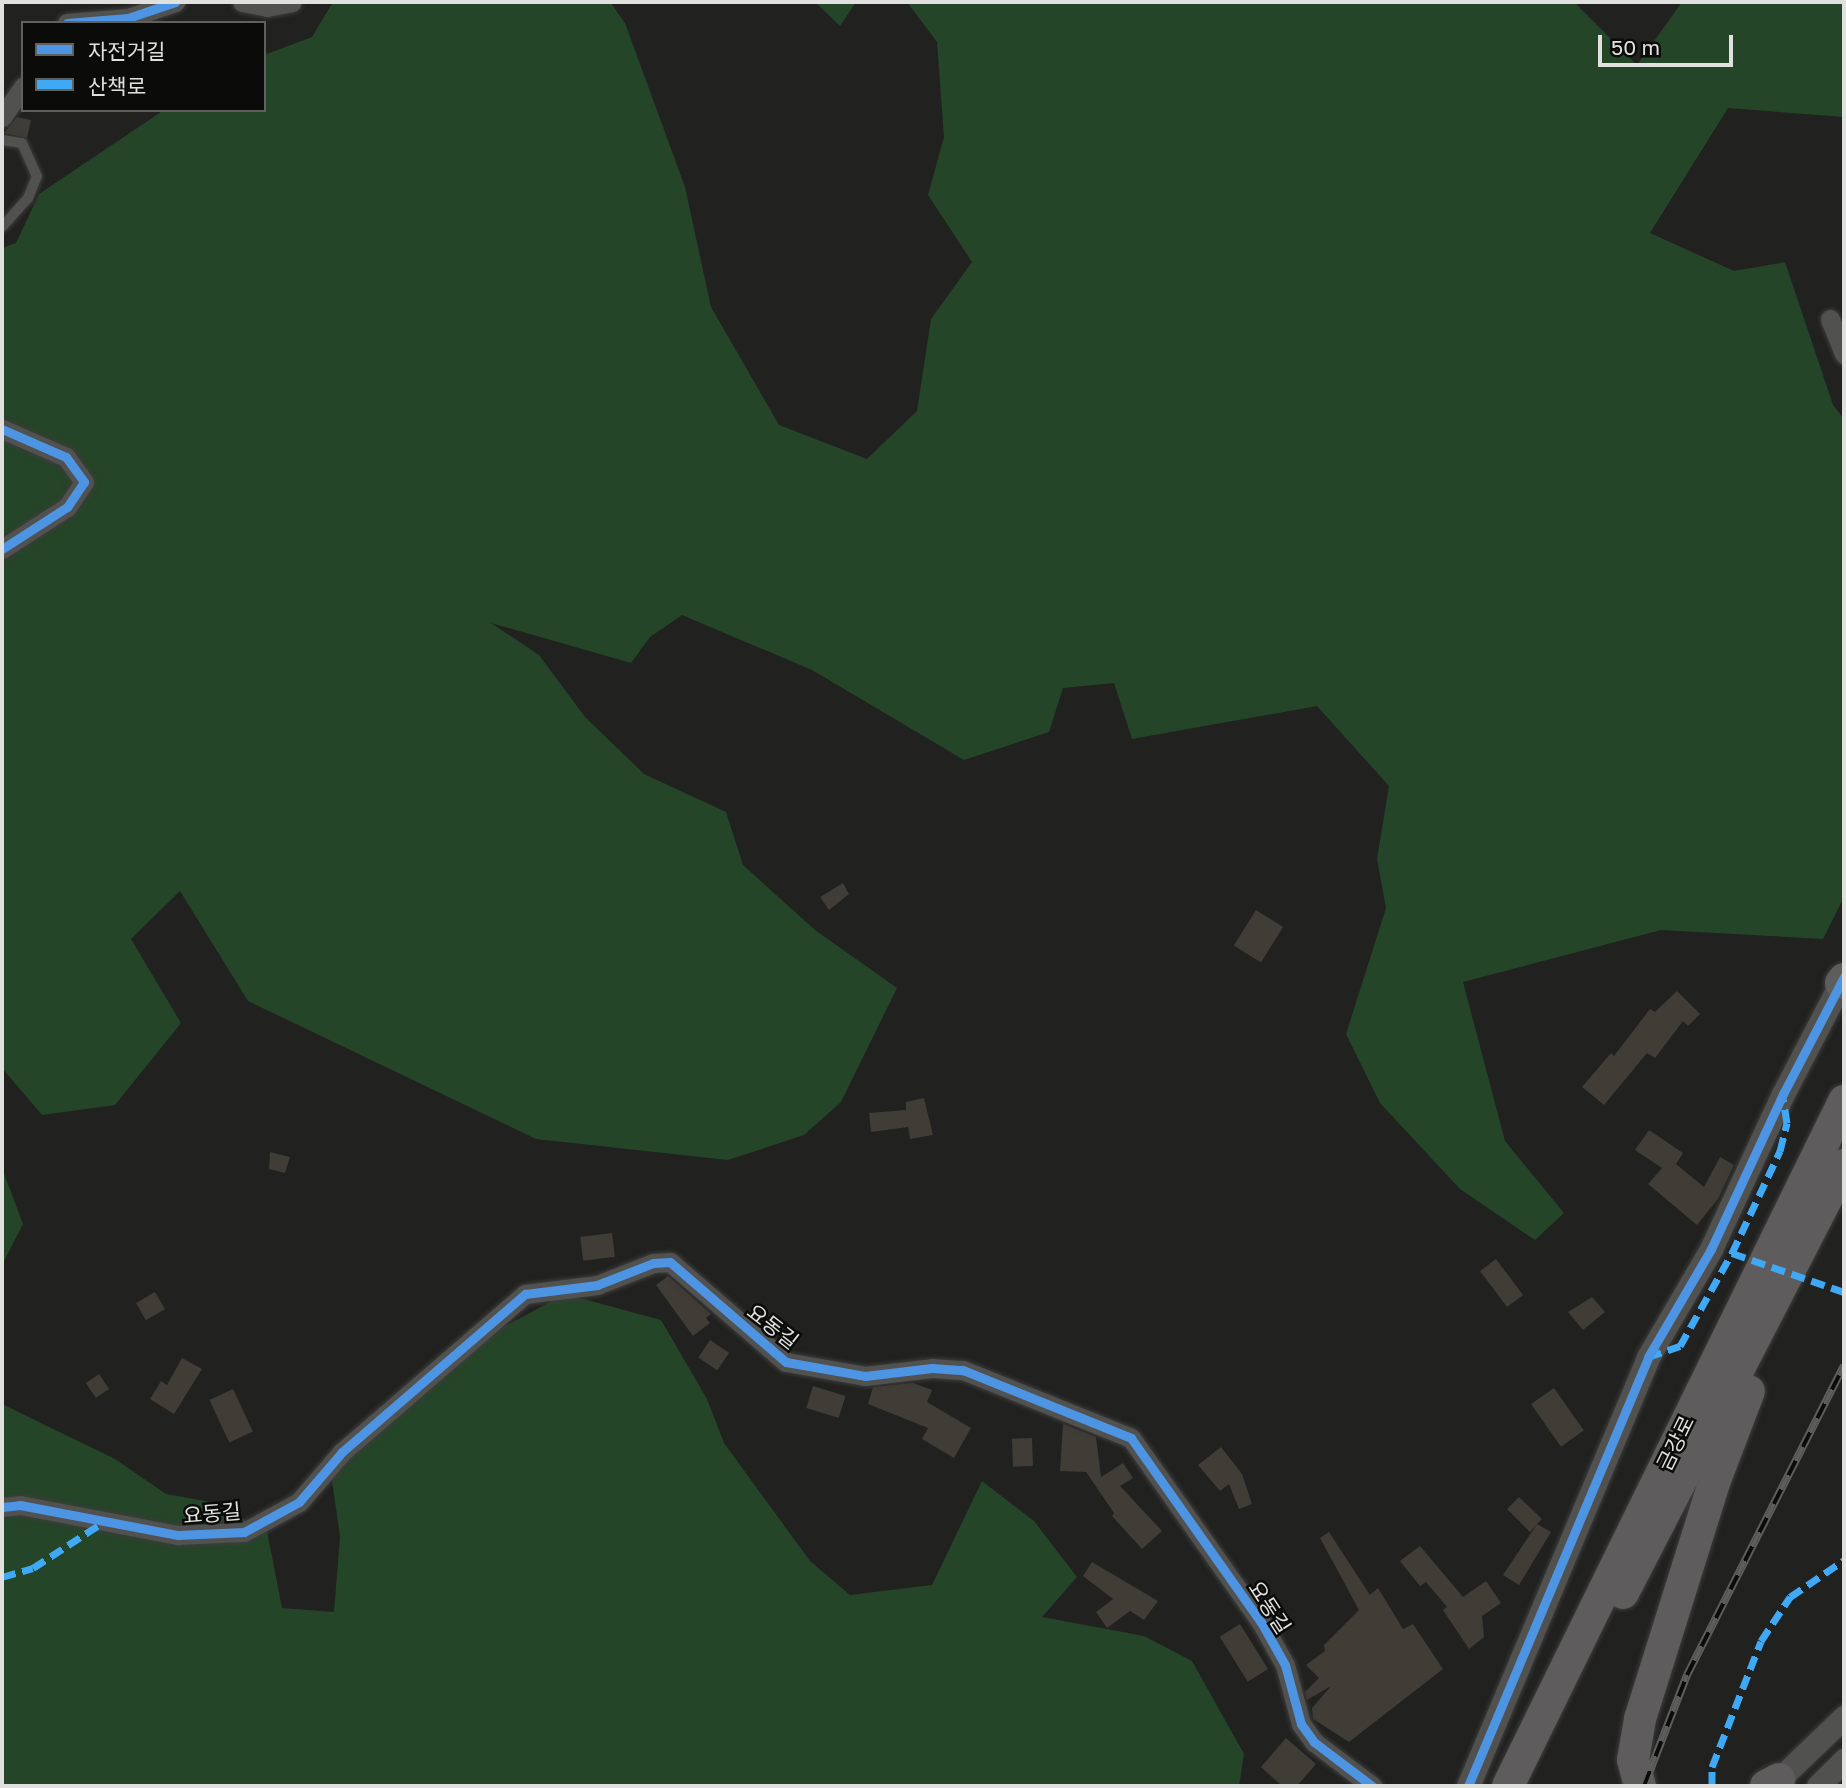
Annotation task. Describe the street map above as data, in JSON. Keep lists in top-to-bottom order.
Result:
{
  "streets": {
    "highway": ["금강로"],
    "street": ["요동길"]
  },
  "legend": ["자전거길", "산책로"],
  "scale_bar": "50 m"
}
